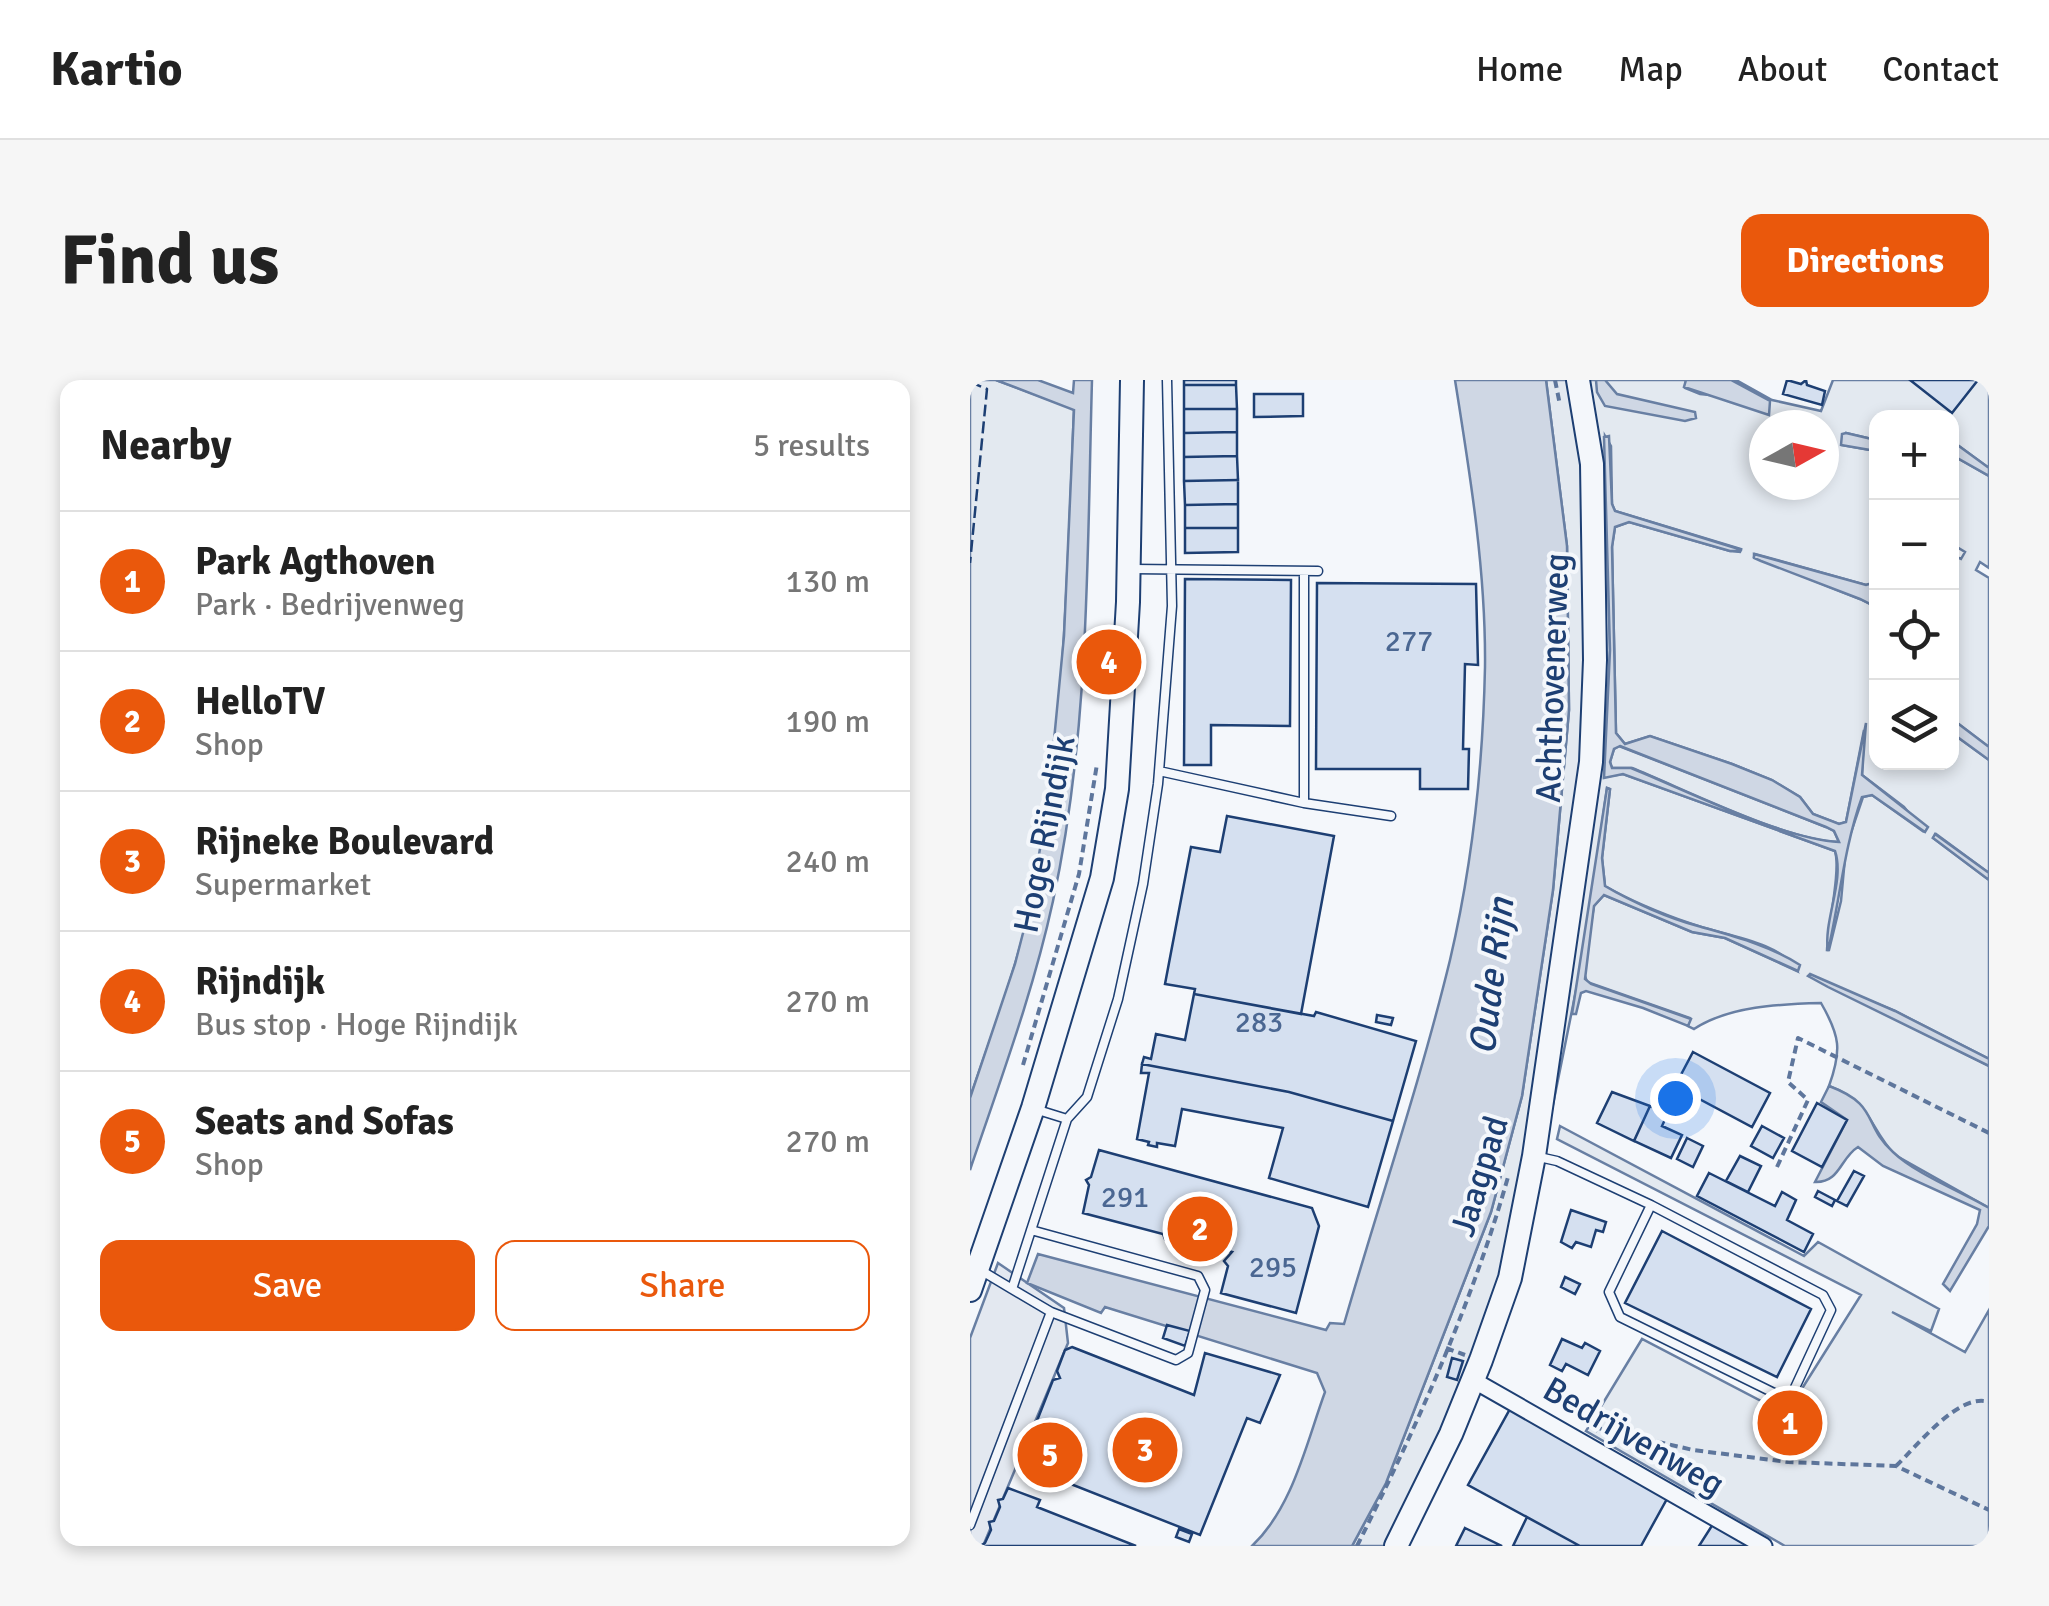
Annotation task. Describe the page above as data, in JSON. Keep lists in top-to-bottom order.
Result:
{
  "streets": {
    "street": ["Achthovenerweg", "Hoge Rijndijk", "Bedrijvenweg"],
    "path": ["Jaagpad"]
  },
  "crossings": [
    ["Achthovenerweg", "Jaagpad"],
    ["Achthovenerweg", "Bedrijvenweg"]
  ],
  "water": ["Oude Rijn"],
  "house_numbers": [
    "277",
    "283",
    "291",
    "295"
  ],
  "north": "right",
  "page": {
    "header": "Kartio",
    "nav": [
      "Home",
      "Map",
      "About",
      "Contact"
    ],
    "buttons": [
      "Directions",
      ["Save", "Share"]
    ],
    "title": "Find us",
    "heading": ["Nearby", "5 results"],
    "map_buttons": ["+", "−"],
    "list": [
      {
        "mark": "1",
        "name": "Park Agthoven",
        "note": "Park · Bedrijvenweg",
        "value": "130 m"
      },
      {
        "mark": "2",
        "name": "HelloTV",
        "note": "Shop",
        "value": "190 m"
      },
      {
        "mark": "3",
        "name": "Rijneke Boulevard",
        "note": "Supermarket",
        "value": "240 m"
      },
      {
        "mark": "4",
        "name": "Rijndijk",
        "note": "Bus stop · Hoge Rijndijk",
        "value": "270 m"
      },
      {
        "mark": "5",
        "name": "Seats and Sofas",
        "note": "Shop",
        "value": "270 m"
      }
    ],
    "pins": [
      "4",
      "2",
      "1",
      "3",
      "5"
    ]
  }
}
